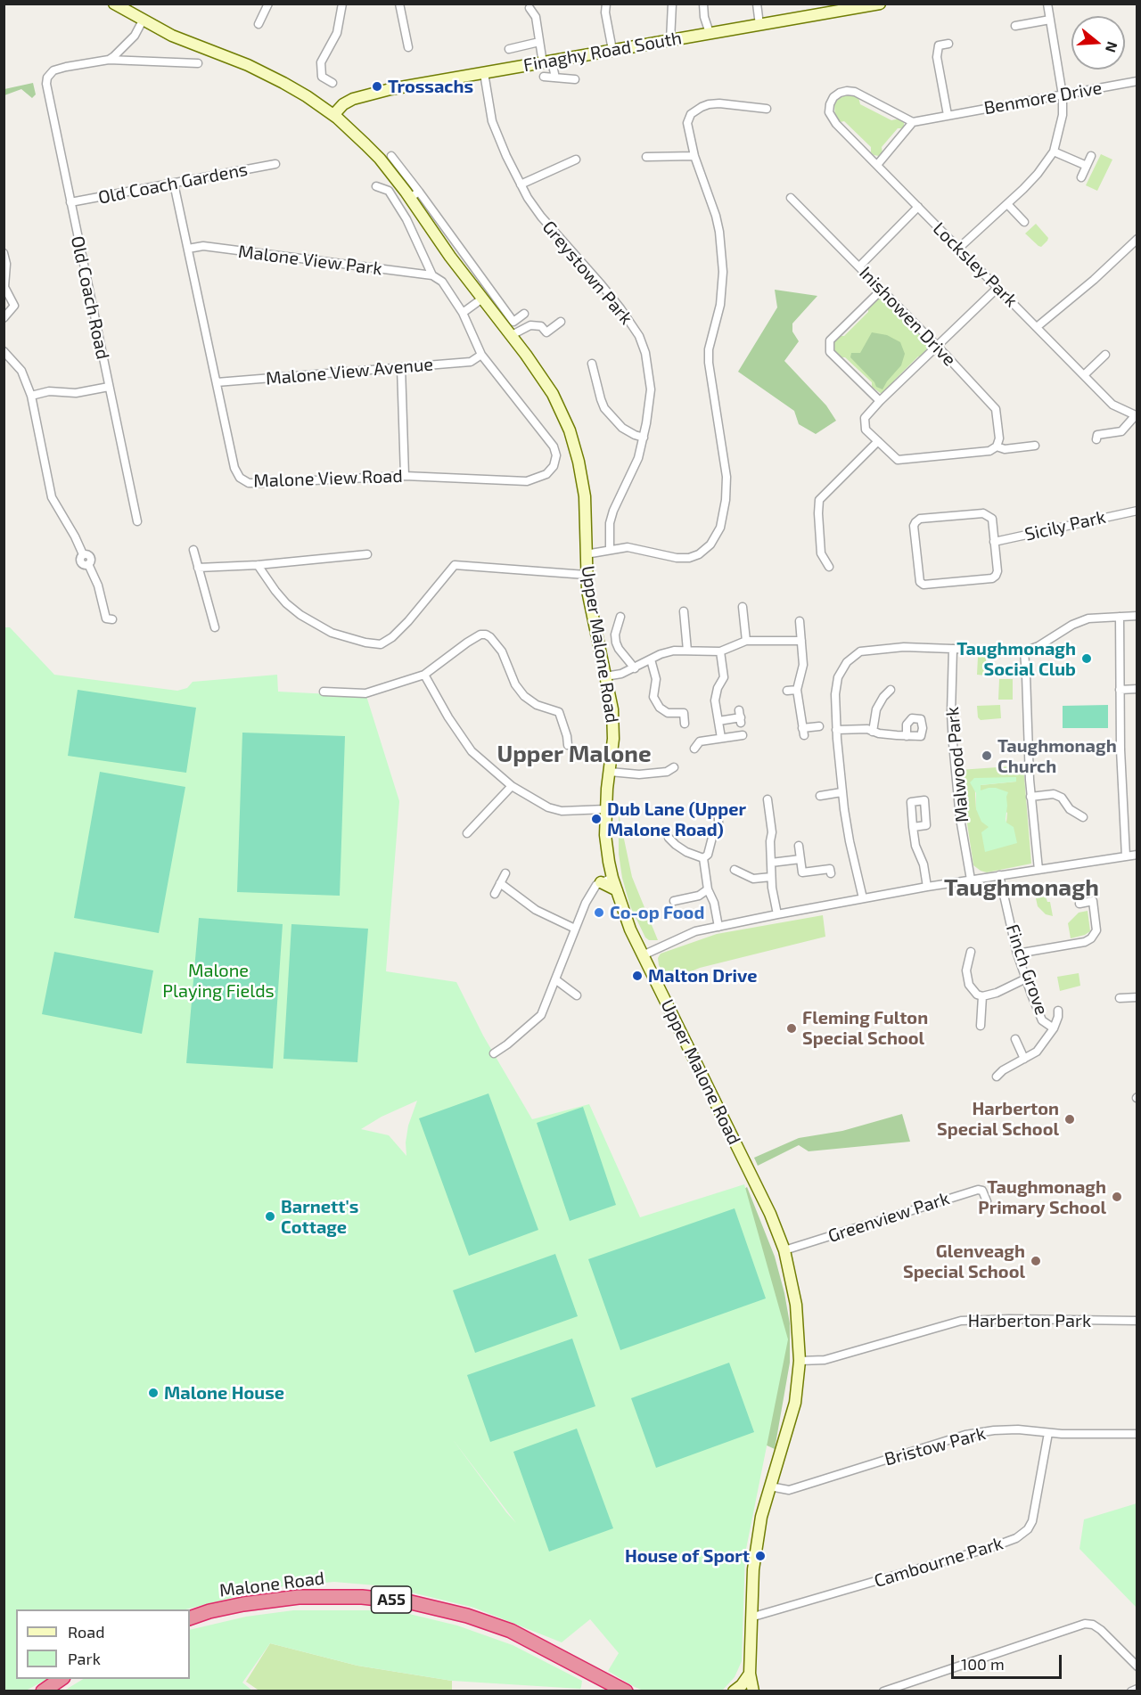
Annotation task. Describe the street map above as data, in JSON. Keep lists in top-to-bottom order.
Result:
{
  "streets": {
    "highway": ["Malone Road", "A55"],
    "main road": ["Finaghy Road South", "Upper Malone Road"],
    "street": [
      "Benmore Drive",
      "Old Coach Gardens",
      "Malone View Park",
      "Locksley Park",
      "Greystown Park",
      "Old Coach Road",
      "Inishowen Drive",
      "Malone View Avenue",
      "Malone View Road",
      "Sicily Park",
      "Malwood Park",
      "Finch Grove",
      "Greenview Park",
      "Harberton Park",
      "Bristow Park",
      "Cambourne Park"
    ]
  },
  "crossings": [
    ["Finaghy Road South", "Greystown Park"],
    ["Finaghy Road South", "Upper Malone Road"],
    ["Benmore Drive", "Locksley Park"],
    ["Old Coach Gardens", "Old Coach Road"],
    ["Old Coach Gardens", "Malone View Road"],
    ["Malone View Park", "Malone View Road"],
    ["Malone View Avenue", "Malone View Road"],
    ["Upper Malone Road", "Greenview Park"],
    ["Upper Malone Road", "Harberton Park"],
    ["Upper Malone Road", "Bristow Park"],
    ["Upper Malone Road", "Cambourne Park"],
    ["Bristow Park", "Cambourne Park"]
  ],
  "districts": ["Upper Malone", "Taughmonagh"],
  "parks": ["Malone Playing Fields"],
  "places": [
    "Trossachs",
    "Taughmonagh Social Club",
    "Taughmonagh Church",
    "Dub Lane (Upper Malone Road)",
    "Co-op Food",
    "Malton Drive",
    "Fleming Fulton Special School",
    "Harberton Special School",
    "Taughmonagh Primary School",
    "Barnett's Cottage",
    "Glenveagh Special School",
    "Malone House",
    "House of Sport"
  ],
  "legend": ["Road", "Park"],
  "scale_bar": "100 m",
  "north": "right"
}
